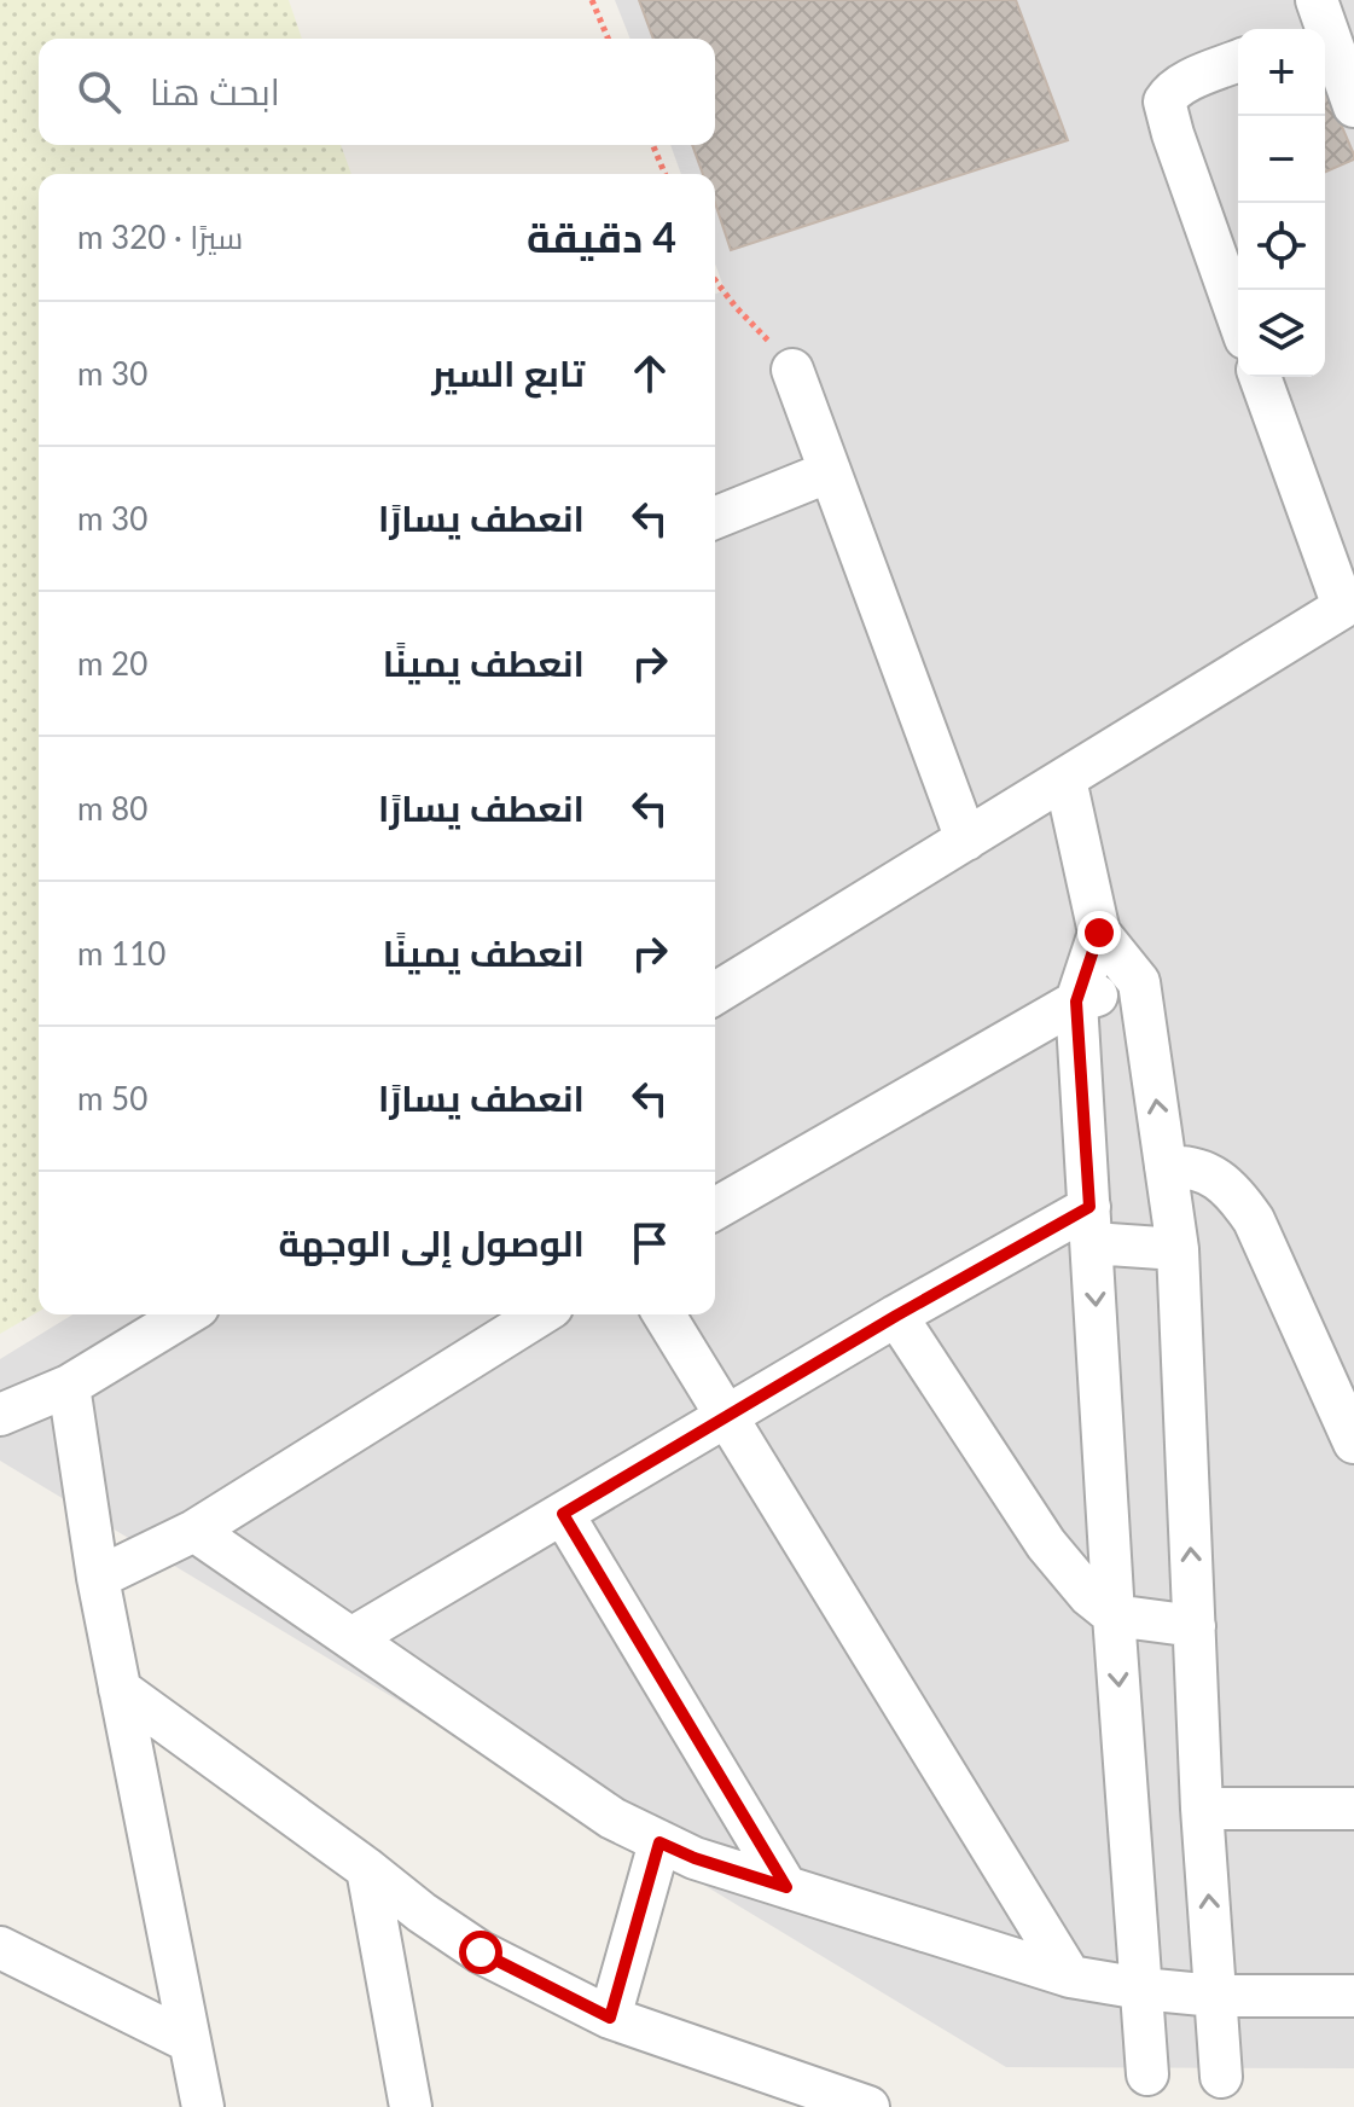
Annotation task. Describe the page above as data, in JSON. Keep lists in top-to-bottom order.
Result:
{
  "page": {
    "map_buttons": ["+", "−"],
    "search": "ابحث هنا",
    "heading": ["4 دقيقة", "سيرًا · 320 m"],
    "list": [
      ["تابع السير", "30 m"],
      ["انعطف يسارًا", "30 m"],
      ["انعطف يمينًا", "20 m"],
      ["انعطف يسارًا", "80 m"],
      ["انعطف يمينًا", "110 m"],
      ["انعطف يسارًا", "50 m"],
      "الوصول إلى الوجهة"
    ]
  }
}
